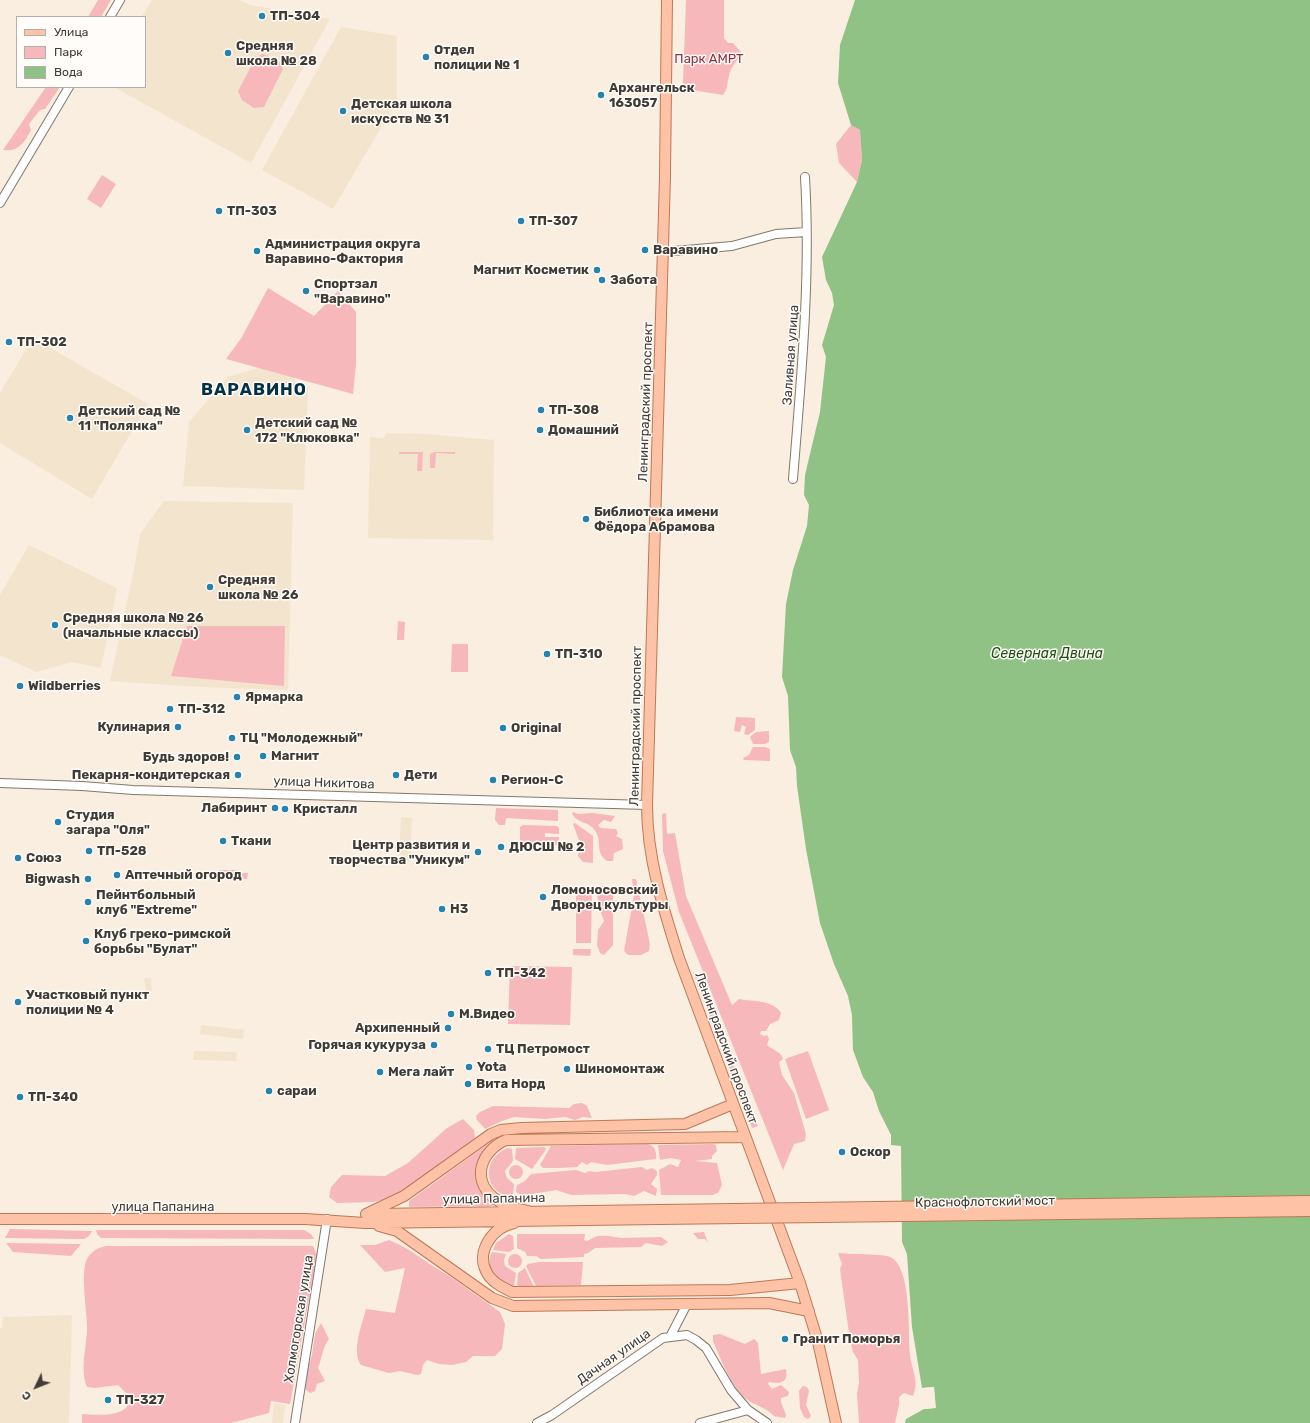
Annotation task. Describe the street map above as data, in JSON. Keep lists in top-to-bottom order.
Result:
{
  "streets": {
    "main road": ["Ленинградский проспект", "улица Папанина", "Краснофлотский мост"],
    "street": [
      "Заливная улица",
      "улица Никитова",
      "Холмогорская улица",
      "Дачная улица"
    ]
  },
  "crossings": [
    ["Ленинградский проспект", "улица Никитова"],
    ["улица Папанина", "Краснофлотский мост"],
    ["улица Папанина", "Холмогорская улица"]
  ],
  "districts": ["ВАРАВИНО"],
  "water": ["Северная Двина"],
  "parks": ["Парк АМРТ"],
  "places": [
    "ТП-304",
    "Средняя школа № 28",
    "Отдел полиции № 1",
    "Архангельск 163057",
    "Детская школа искусств № 31",
    "ТП-303",
    "ТП-307",
    "Варавино",
    "Администрация округа Варавино-Фактория",
    "Магнит Косметик",
    "Забота",
    "Спортзал \"Варавино\"",
    "ТП-302",
    "ТП-308",
    "Детский сад № 11 \"Полянка\"",
    "Детский сад № 172 \"Клюковка\"",
    "Домашний",
    "Библиотека имени Фёдора Абрамова",
    "Средняя школа № 26",
    "Средняя школа № 26 (начальные классы)",
    "ТП-310",
    "Wildberries",
    "Ярмарка",
    "ТП-312",
    "Кулинария",
    "Original",
    "ТЦ \"Молодежный\"",
    "Магнит",
    "Будь здоров!",
    "Пекарня-кондитерская",
    "Дети",
    "Регион-С",
    "Лабиринт",
    "Кристалл",
    "Студия загара \"Оля\"",
    "Ткани",
    "ДЮСШ № 2",
    "ТП-528",
    "Центр развития и творчества \"Уникум\"",
    "Союз",
    "Аптечный огород",
    "Bigwash",
    "Ломоносовский Дворец культуры",
    "Пейнтбольный клуб \"Extreme\"",
    "Н3",
    "Клуб греко-римской борьбы \"Булат\"",
    "ТП-342",
    "Участковый пункт полиции № 4",
    "М.Видео",
    "Архипенный",
    "Горячая кукуруза",
    "ТЦ Петромост",
    "Yota",
    "Шиномонтаж",
    "Мега лайт",
    "Вита Норд",
    "сараи",
    "ТП-340",
    "Оскор",
    "Гранит Поморья",
    "ТП-327"
  ],
  "legend": ["Улица", "Парк", "Вода"],
  "north": "bottom left"
}
